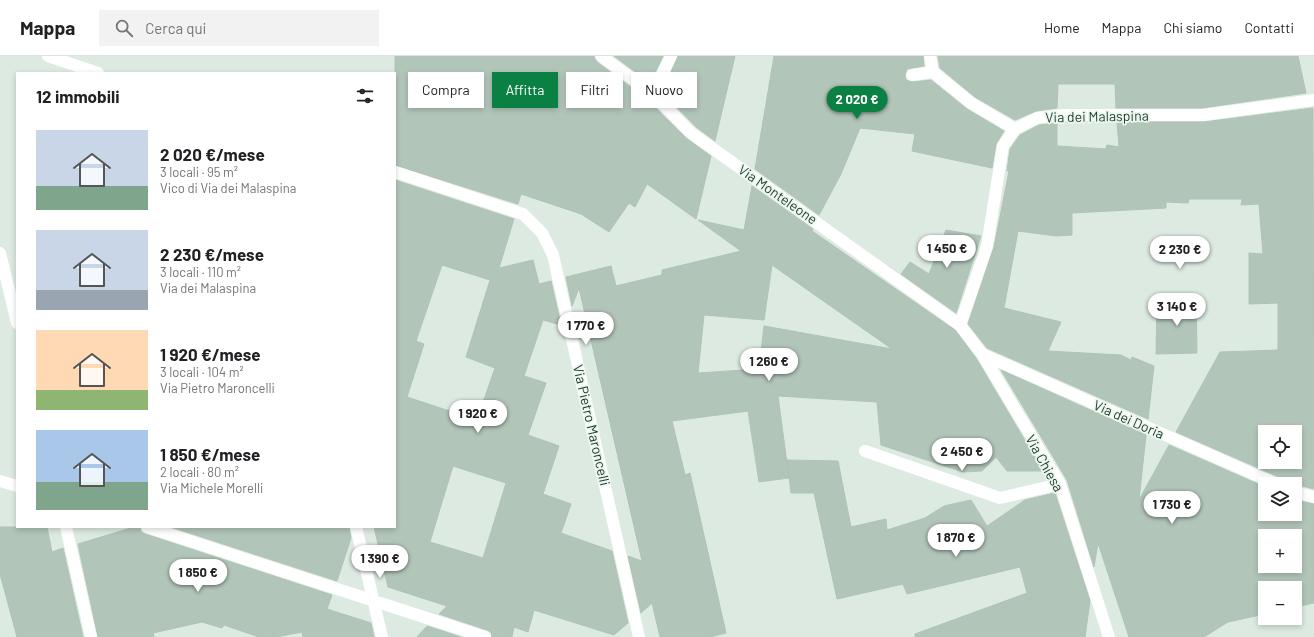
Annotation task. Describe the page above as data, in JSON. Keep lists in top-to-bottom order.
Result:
{
  "streets": {
    "street": [
      "Via dei Malaspina",
      "Via Monteleone",
      "Via dei Doria",
      "Via Pietro Maroncelli",
      "Via Chiesa"
    ]
  },
  "crossings": [
    ["Via dei Malaspina", "Via Monteleone"],
    ["Via dei Malaspina", "Via Chiesa"],
    ["Via Monteleone", "Via Chiesa"],
    ["Via dei Doria", "Via Chiesa"]
  ],
  "page": {
    "header": "Mappa",
    "search": "Cerca qui",
    "nav": [
      "Home",
      "Mappa",
      "Chi siamo",
      "Contatti"
    ],
    "chip": [
      "Compra",
      "Affitta",
      "Filtri",
      "Nuovo"
    ],
    "heading": "12 immobili",
    "price": [
      "2 020 €",
      "1 450 €",
      "2 230 €",
      "3 140 €",
      "1 770 €",
      "1 260 €",
      "1 920 €",
      "2 450 €",
      "1 730 €",
      "1 870 €",
      "1 390 €",
      "1 850 €"
    ],
    "list": [
      {
        "name": "2 020 €/mese",
        "note": "3 locali · 95 m² · Vico di Via dei Malaspina"
      },
      {
        "name": "2 230 €/mese",
        "note": "3 locali · 110 m² · Via dei Malaspina"
      },
      {
        "name": "1 920 €/mese",
        "note": "3 locali · 104 m² · Via Pietro Maroncelli"
      },
      {
        "name": "1 850 €/mese",
        "note": "2 locali · 80 m² · Via Michele Morelli"
      }
    ],
    "map_buttons": ["+", "−"]
  }
}
